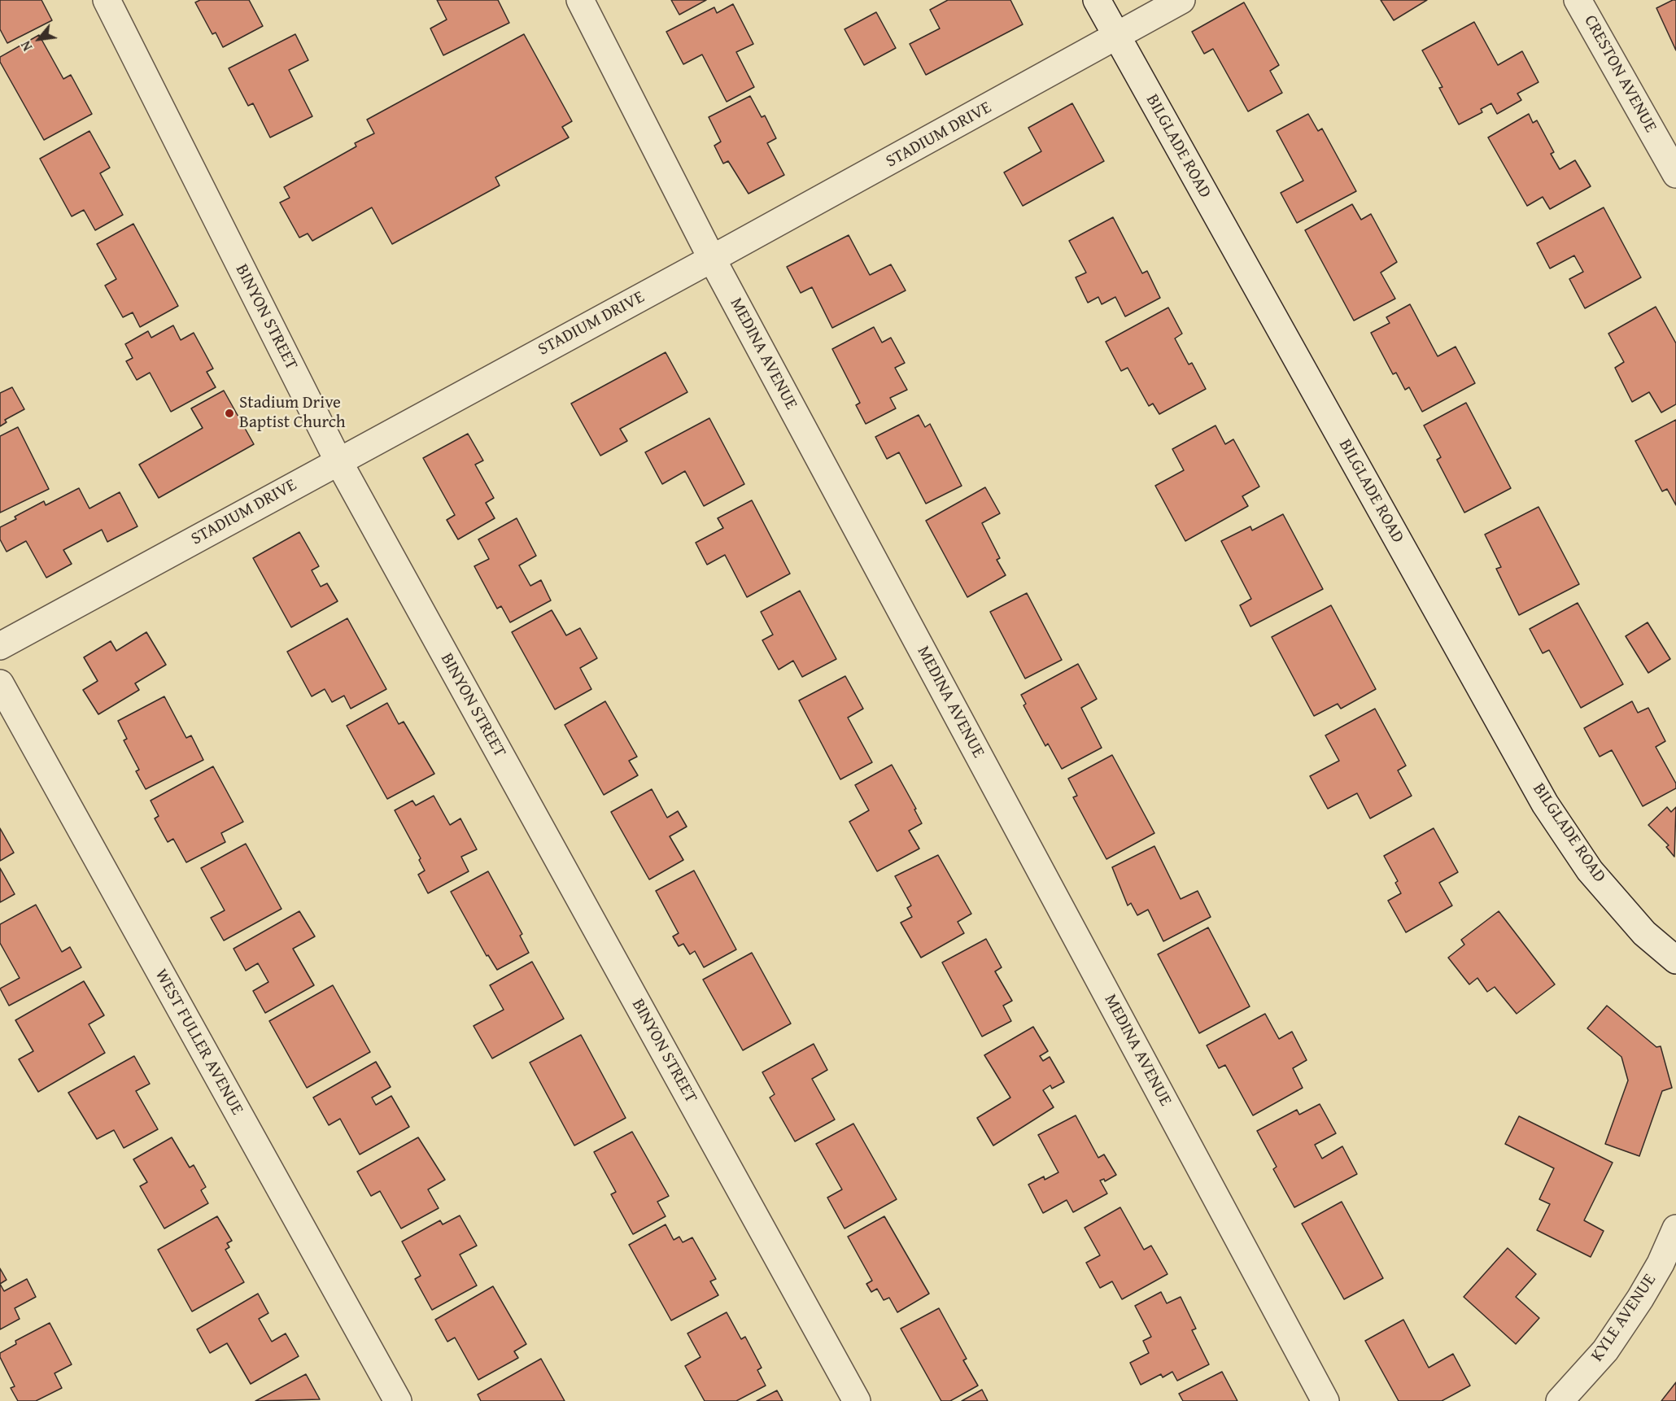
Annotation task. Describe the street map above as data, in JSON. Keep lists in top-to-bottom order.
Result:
{
  "streets": {
    "street": [
      "CRESTON AVENUE",
      "STADIUM DRIVE",
      "BILGLADE ROAD",
      "BINYON STREET",
      "MEDINA AVENUE",
      "WEST FULLER AVENUE",
      "KYLE AVENUE"
    ]
  },
  "crossings": [
    ["STADIUM DRIVE", "BILGLADE ROAD"],
    ["STADIUM DRIVE", "BINYON STREET"],
    ["STADIUM DRIVE", "MEDINA AVENUE"]
  ],
  "places": ["Stadium Drive Baptist Church"],
  "north": "bottom left"
}
